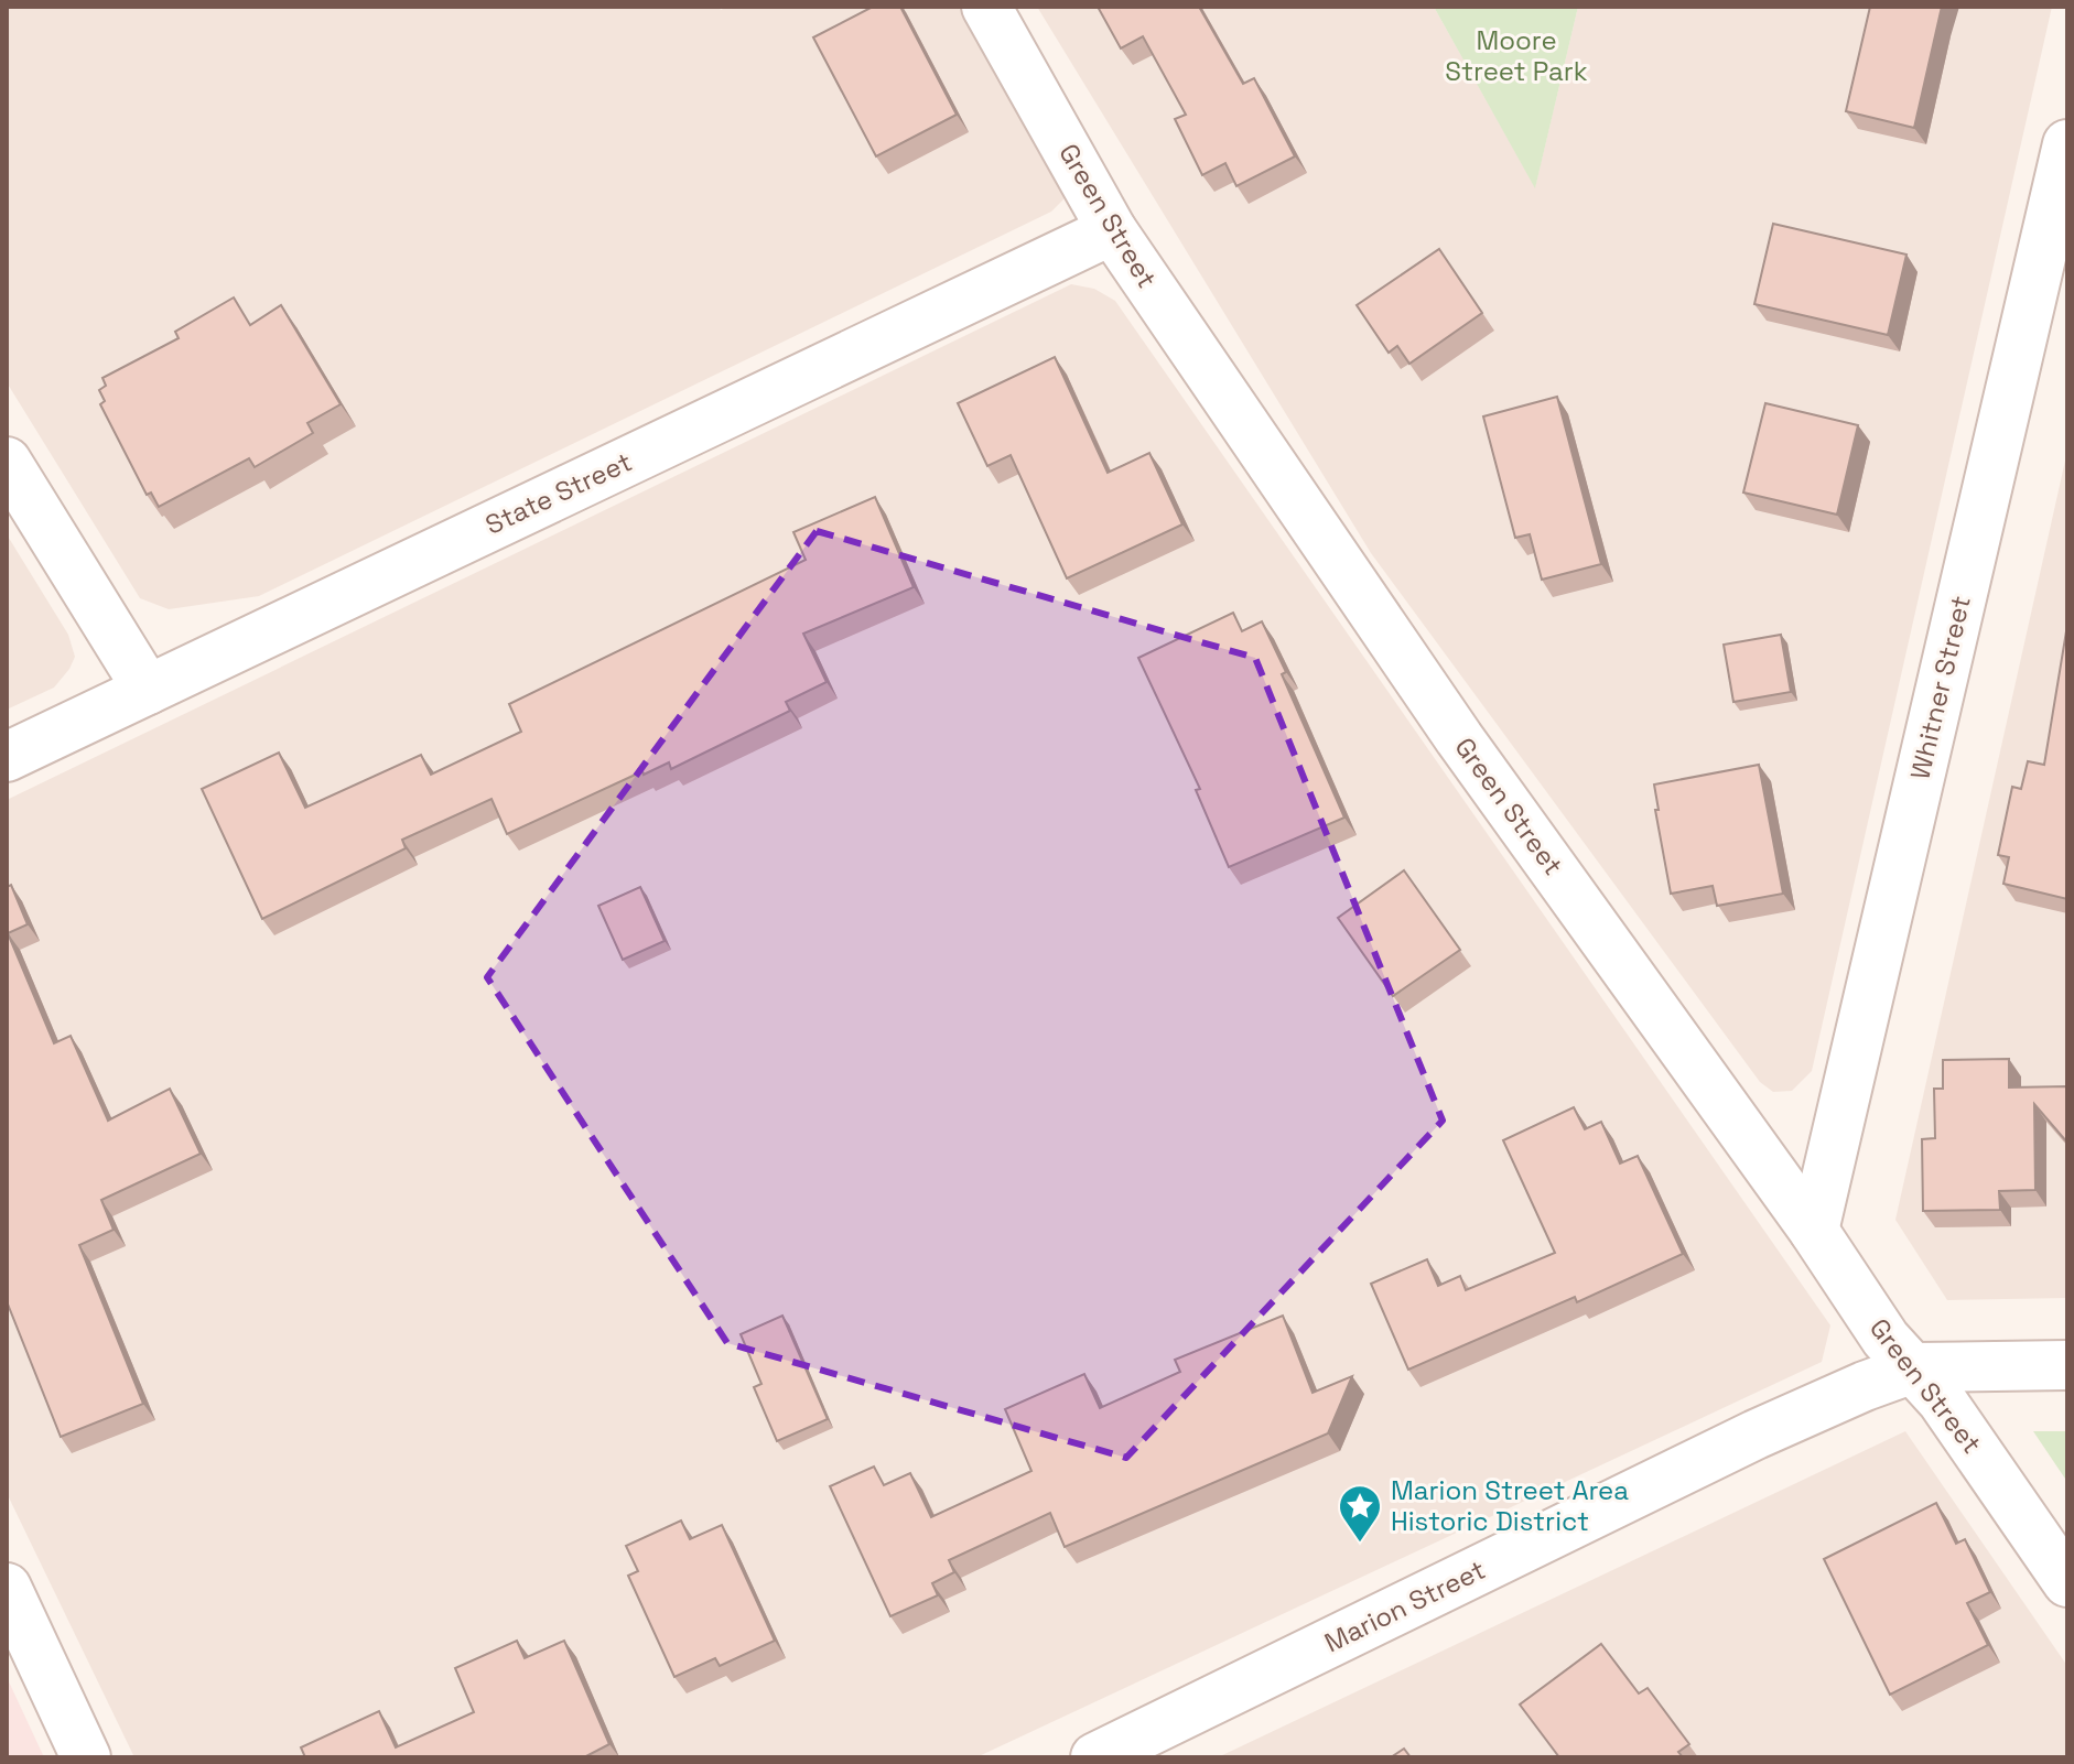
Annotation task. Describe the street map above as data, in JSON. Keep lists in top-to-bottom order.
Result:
{
  "streets": {
    "street": [
      "Green Street",
      "State Street",
      "Whitner Street",
      "Marion Street"
    ]
  },
  "crossings": [
    ["Green Street", "State Street"],
    ["Green Street", "Whitner Street"],
    ["Green Street", "Marion Street"]
  ],
  "parks": ["Moore Street Park"],
  "places": {
    "place": ["Marion Street Area Historic District"]
  }
}
